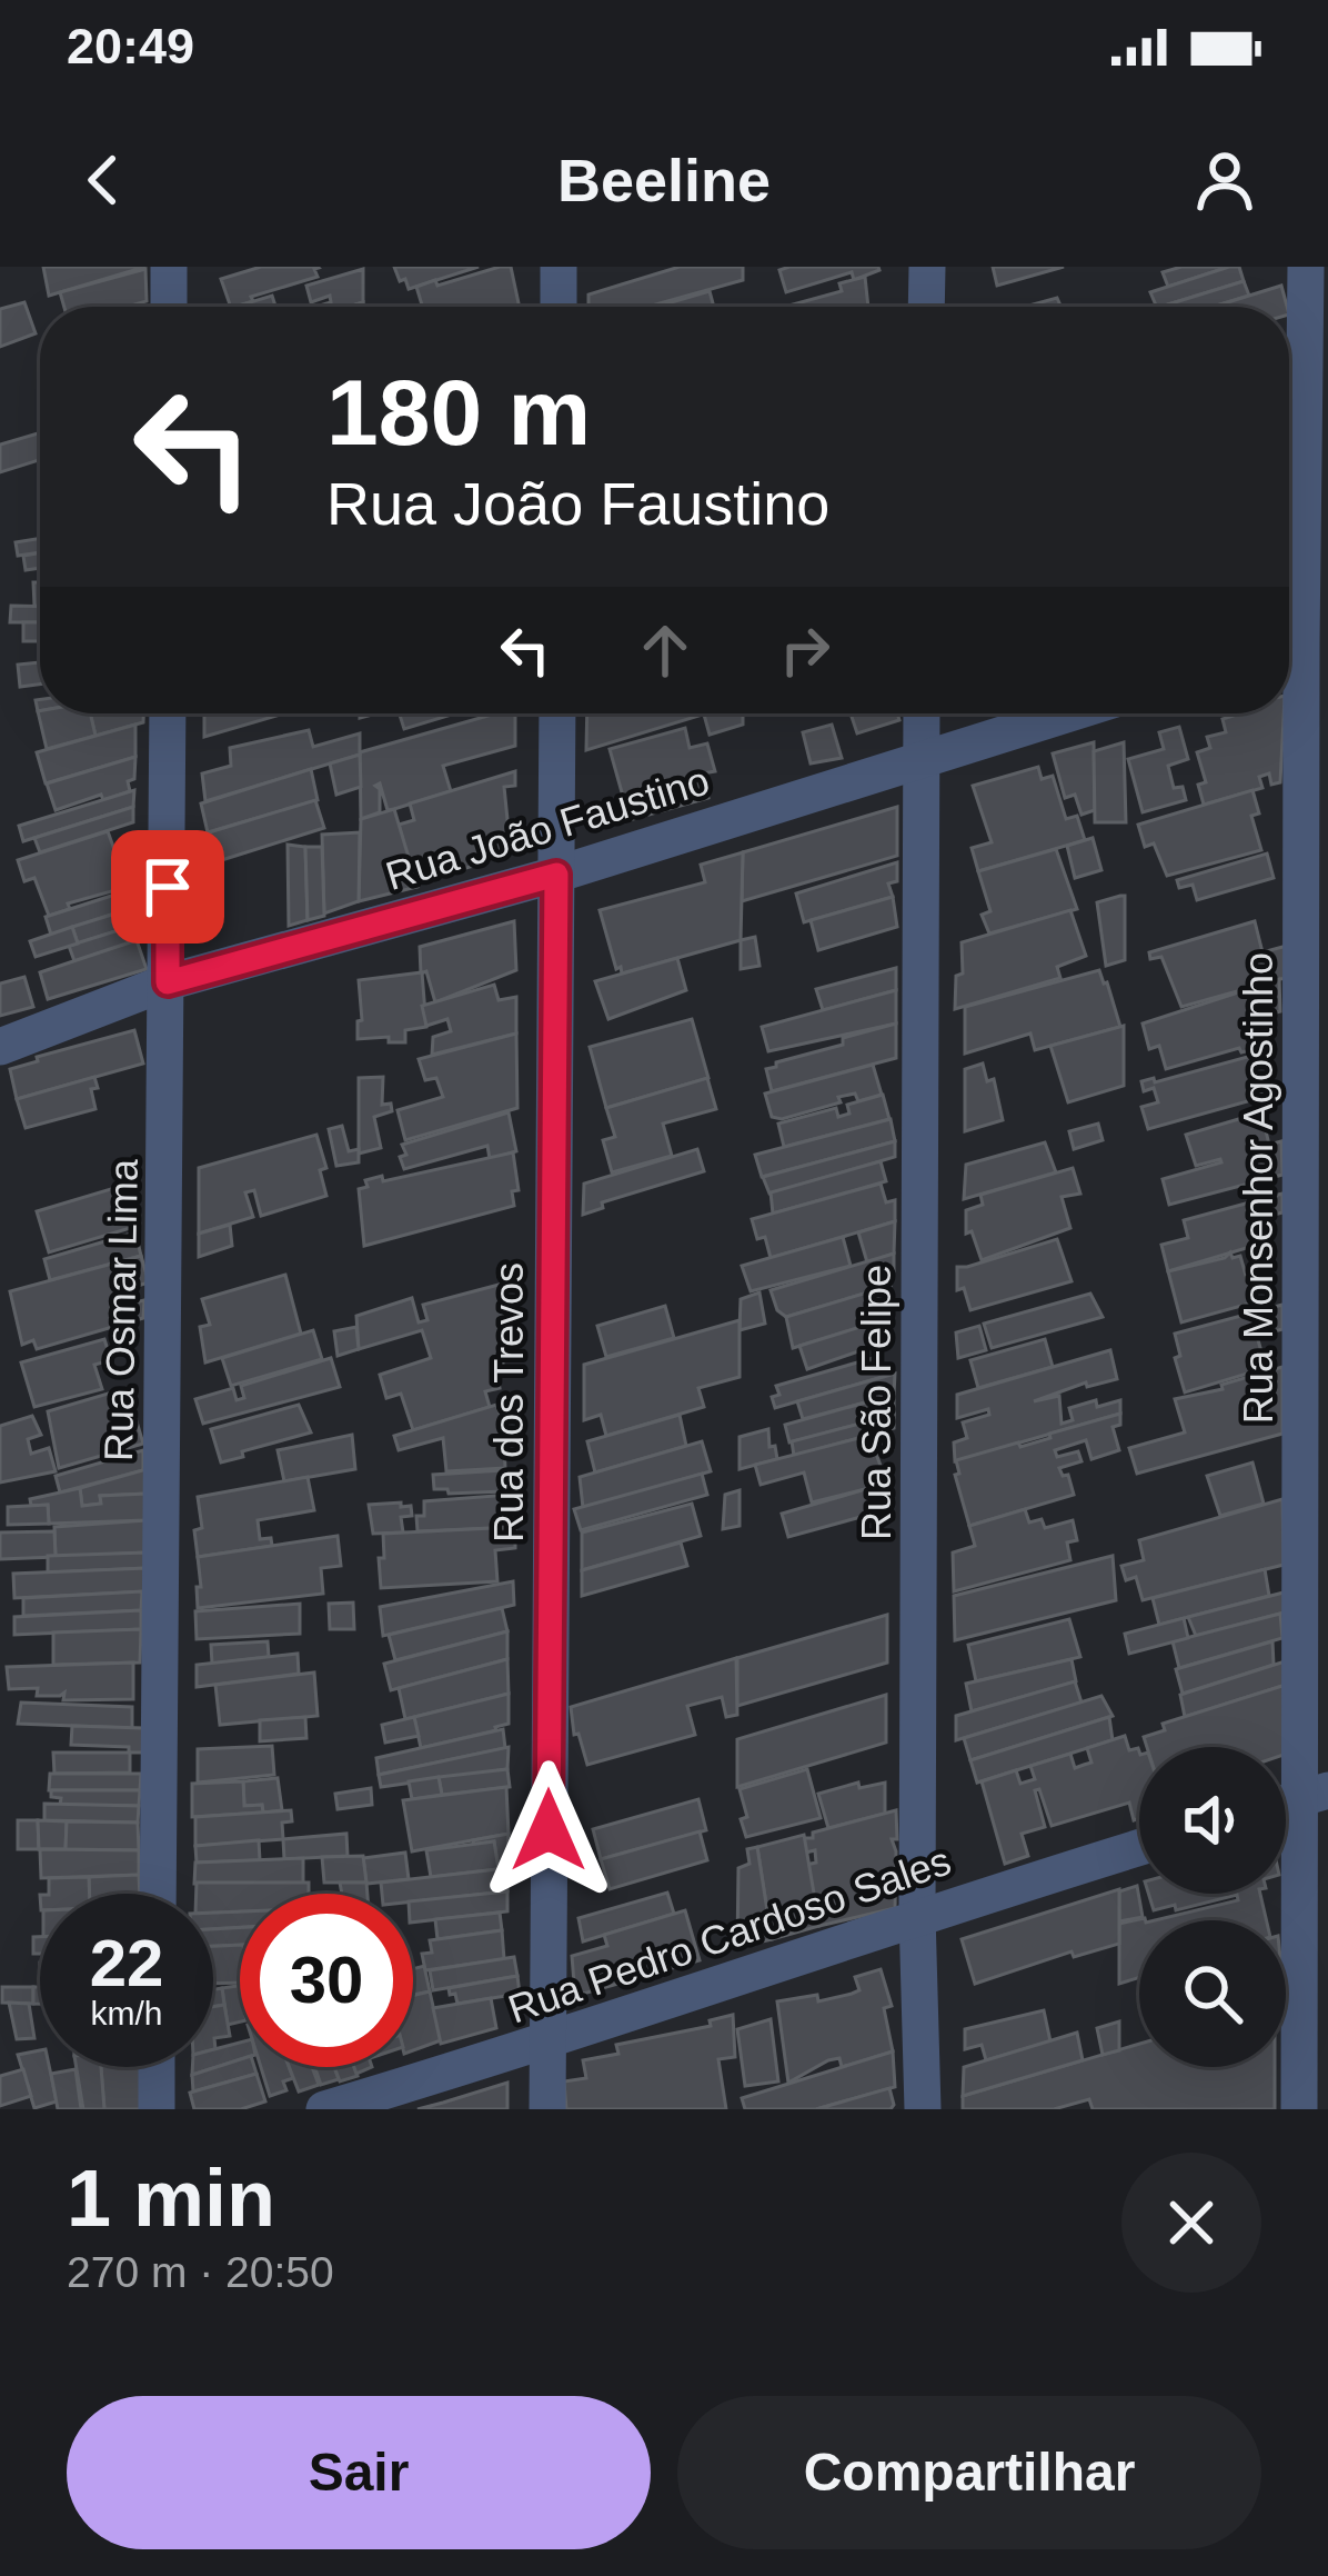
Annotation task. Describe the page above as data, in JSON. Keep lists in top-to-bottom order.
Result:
{
  "streets": {
    "street": [
      "Rua João Faustino",
      "Rua Monsenhor Agostinho",
      "Rua Osmar Lima",
      "Rua dos Trevos",
      "Rua São Felipe",
      "Rua Pedro Cardoso Sales"
    ]
  },
  "crossings": [
    ["Rua João Faustino", "Rua Osmar Lima"],
    ["Rua João Faustino", "Rua dos Trevos"],
    ["Rua João Faustino", "Rua São Felipe"],
    ["Rua dos Trevos", "Rua Pedro Cardoso Sales"],
    ["Rua São Felipe", "Rua Pedro Cardoso Sales"]
  ],
  "page": {
    "status": "20:49",
    "header": "Beeline",
    "turn": ["180 m", "Rua João Faustino"],
    "speed": "22 km/h",
    "limit": "30",
    "heading": ["1 min", "270 m · 20:50"],
    "buttons": ["Sair", "Compartilhar"]
  }
}
